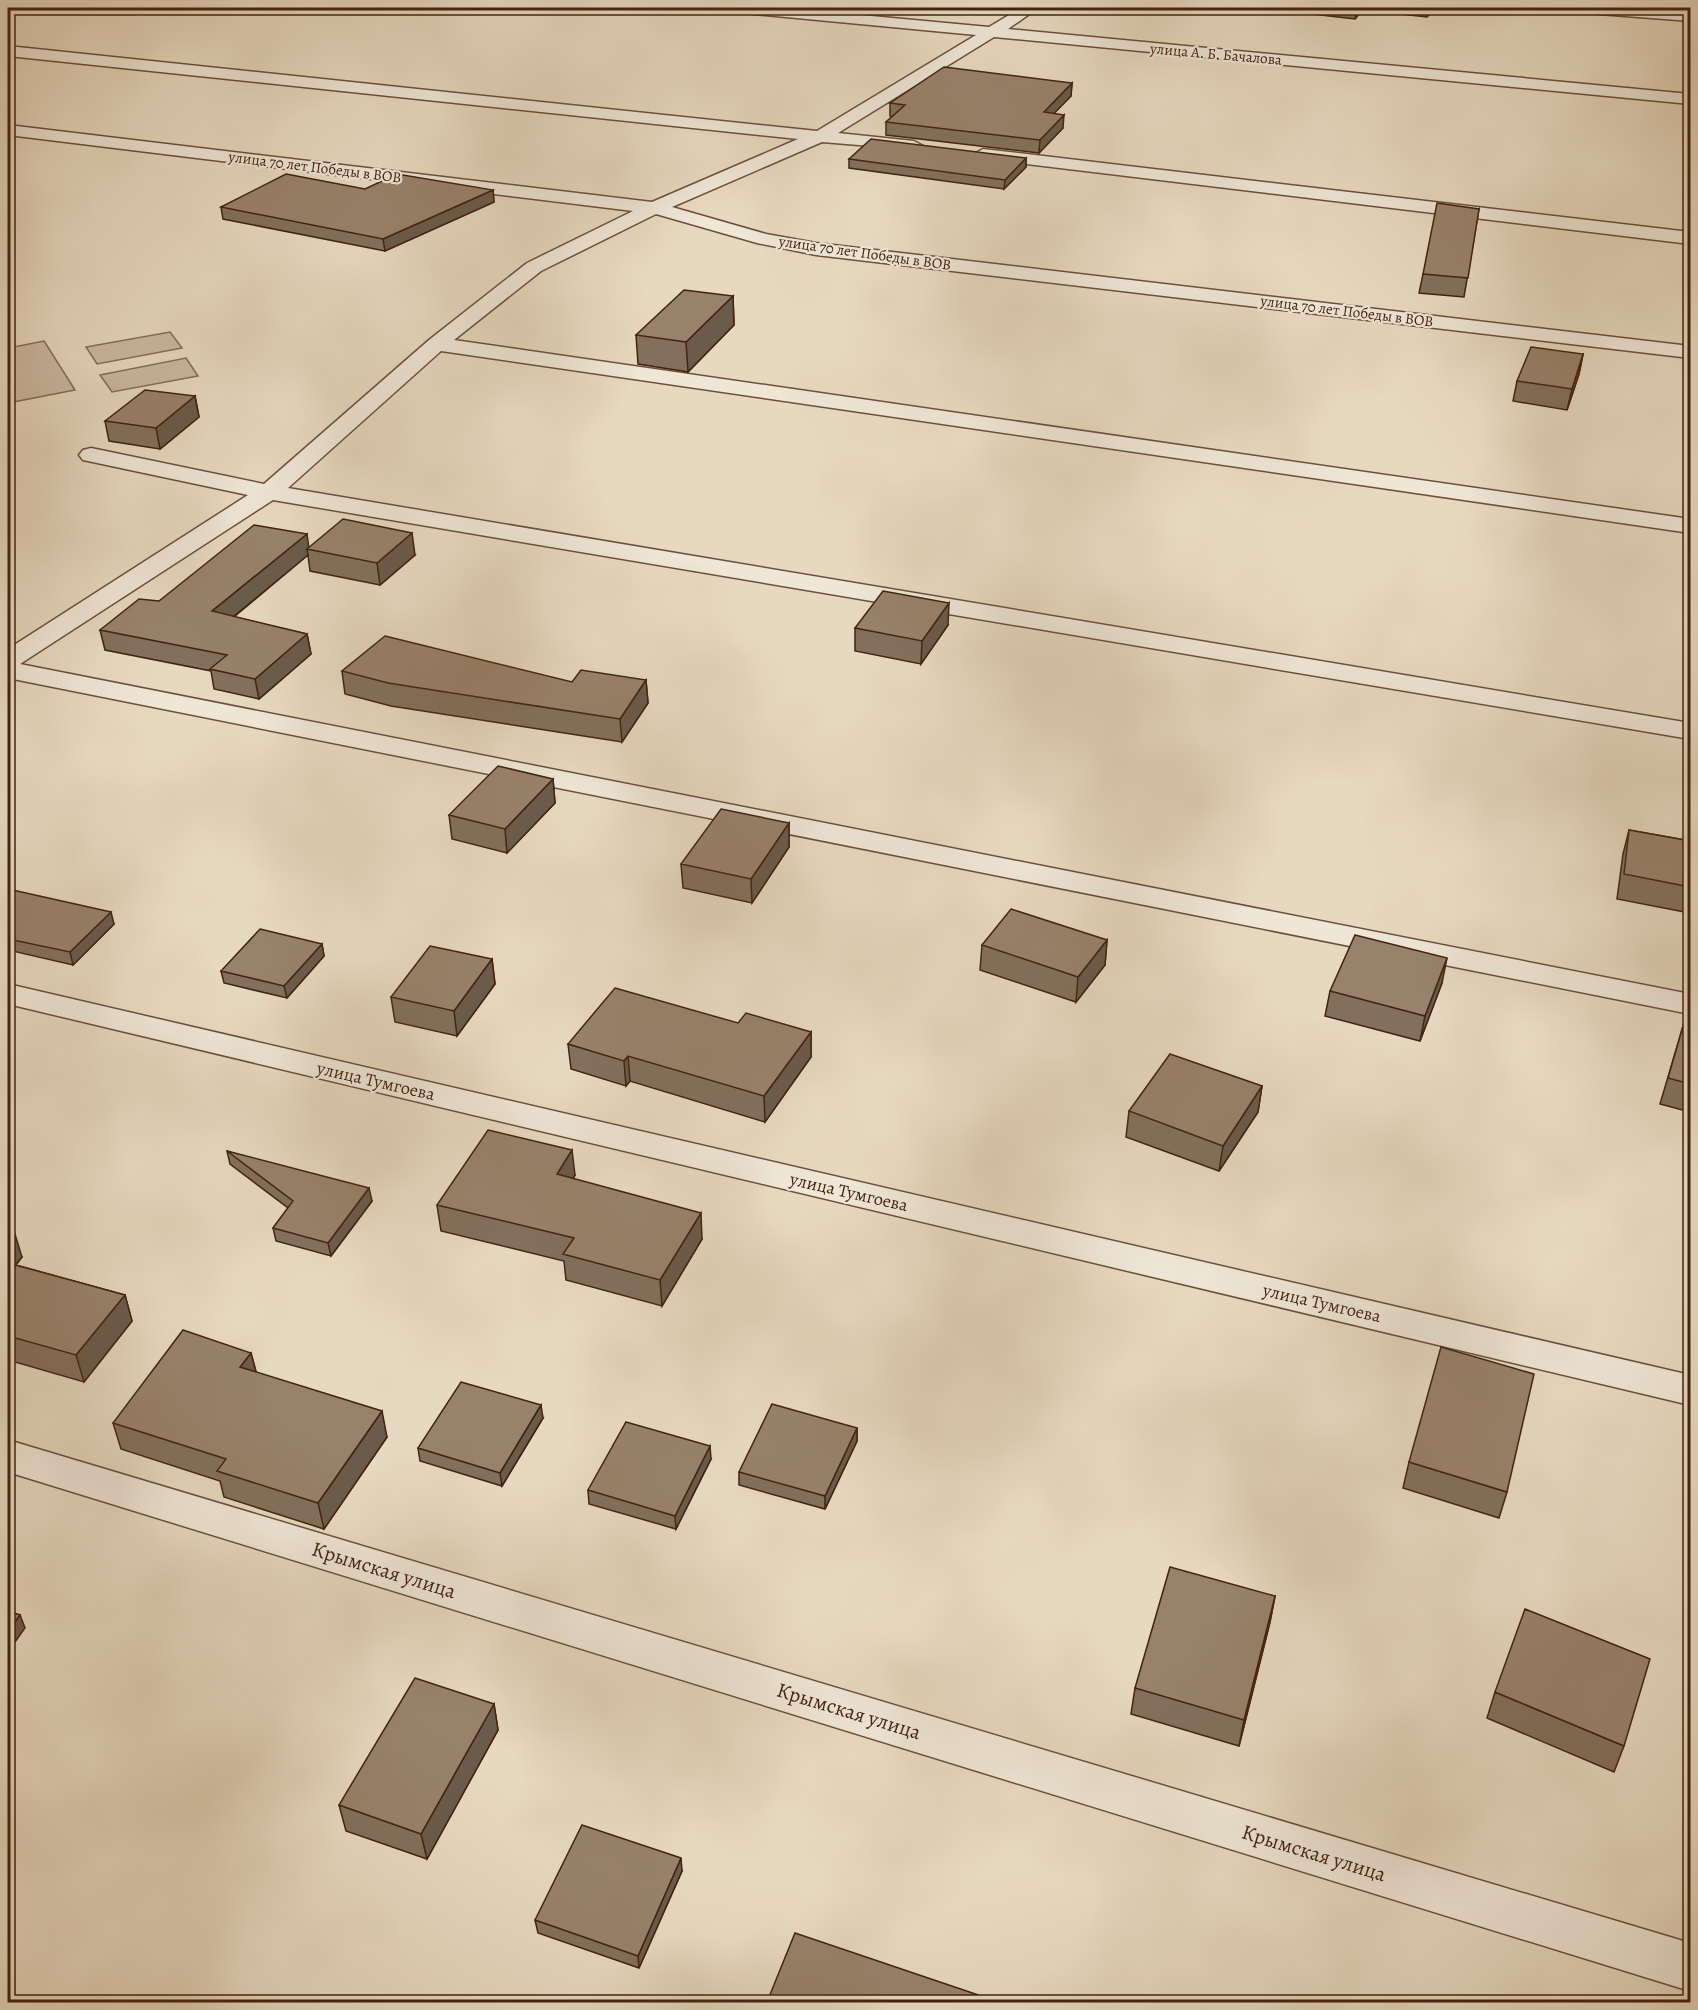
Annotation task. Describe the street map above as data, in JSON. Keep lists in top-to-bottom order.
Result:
{
  "streets": {
    "street": [
      "улица А. Б. Бачалова",
      "улица 70 лет Победы в ВОВ",
      "улица Тумгоева",
      "Крымская улица"
    ]
  }
}
